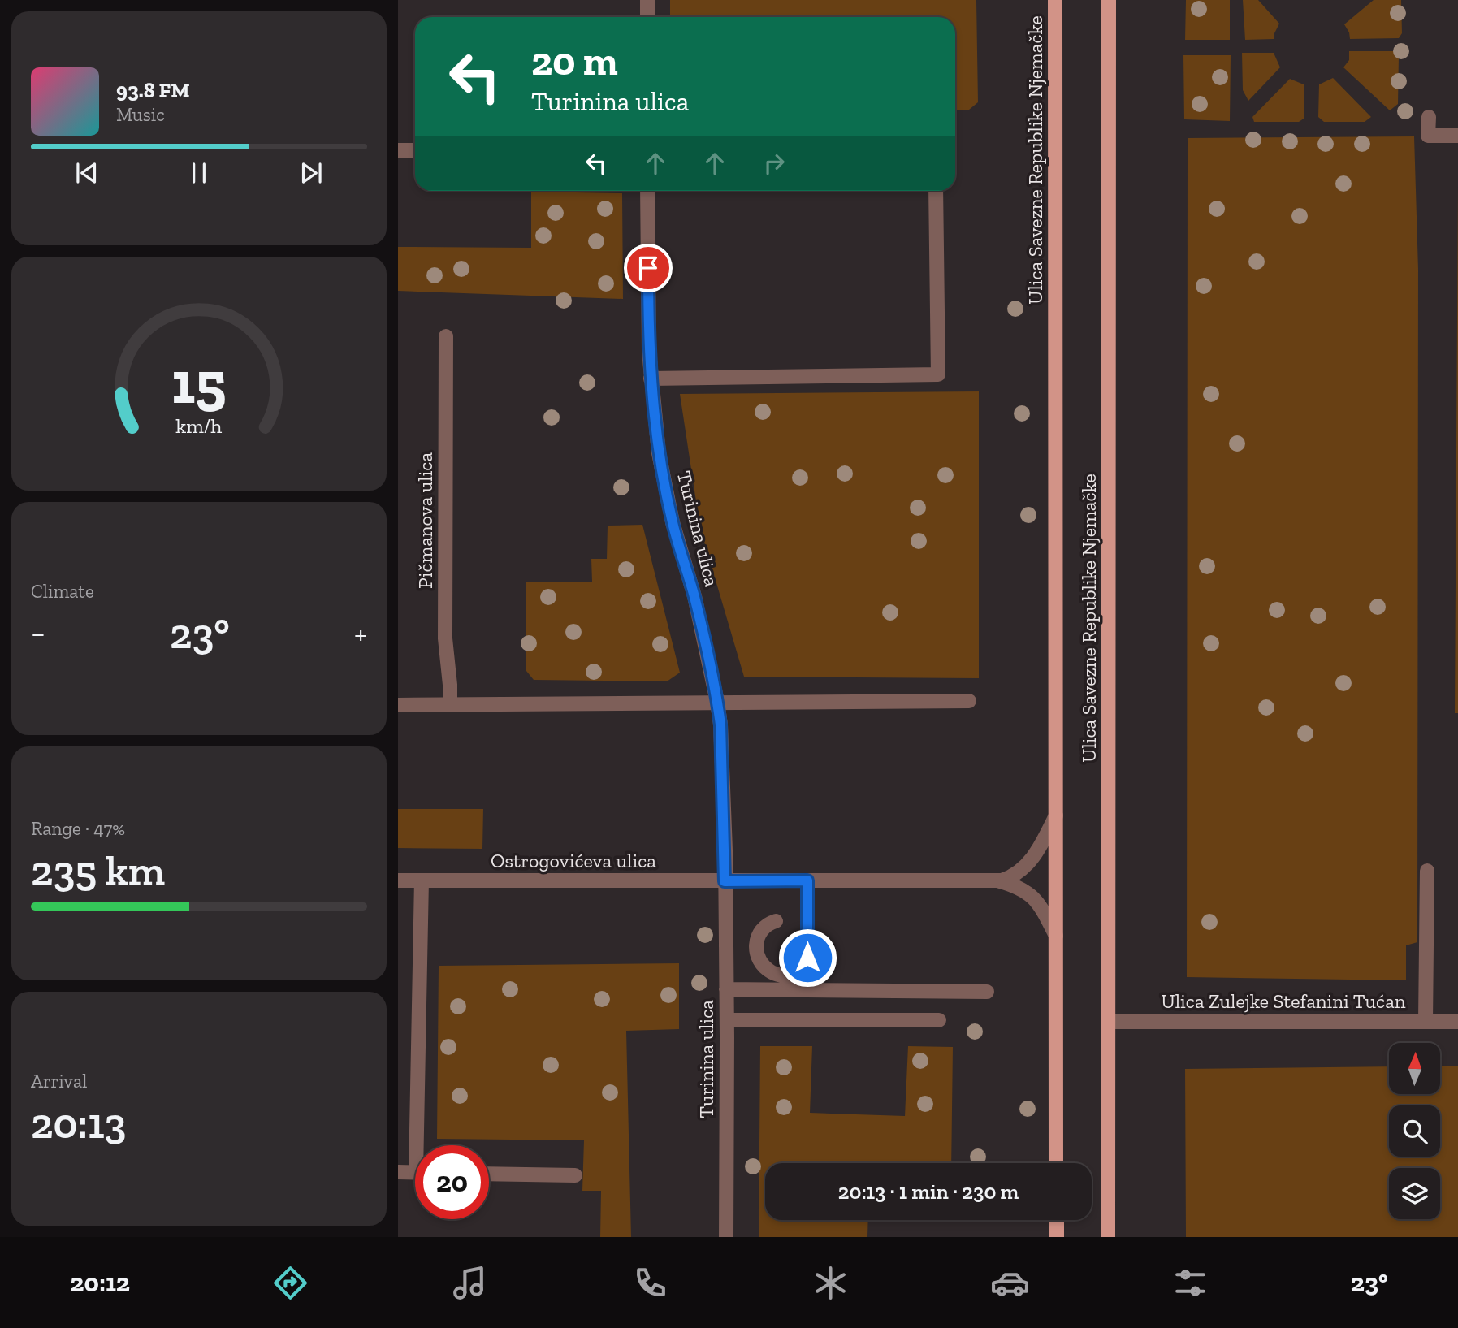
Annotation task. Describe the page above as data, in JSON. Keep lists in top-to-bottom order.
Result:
{
  "streets": {
    "main road": ["Ulica Savezne Republike Njemačke"],
    "street": [
      "Pičmanova ulica",
      "Turinina ulica",
      "Ostrogovićeva ulica",
      "Ulica Zulejke Stefanini Tućan"
    ]
  },
  "crossings": [
    ["Ulica Savezne Republike Njemačke", "Ulica Zulejke Stefanini Tućan"],
    ["Turinina ulica", "Ostrogovićeva ulica"]
  ],
  "north": "top",
  "page": {
    "turn": ["20 m", "Turinina ulica"],
    "song": ["93.8 FM", "Music"],
    "tile": [
      "Climate",
      ["Range · 47%", "235 km"],
      ["Arrival", "20:13"]
    ],
    "heat": ["−", "23°", "+"],
    "limit": "20",
    "trip": "20:13 · 1 min · 230 m",
    "tabs": ["20:12", "23°"],
    "gauge": ["15", "km/h"]
  }
}
